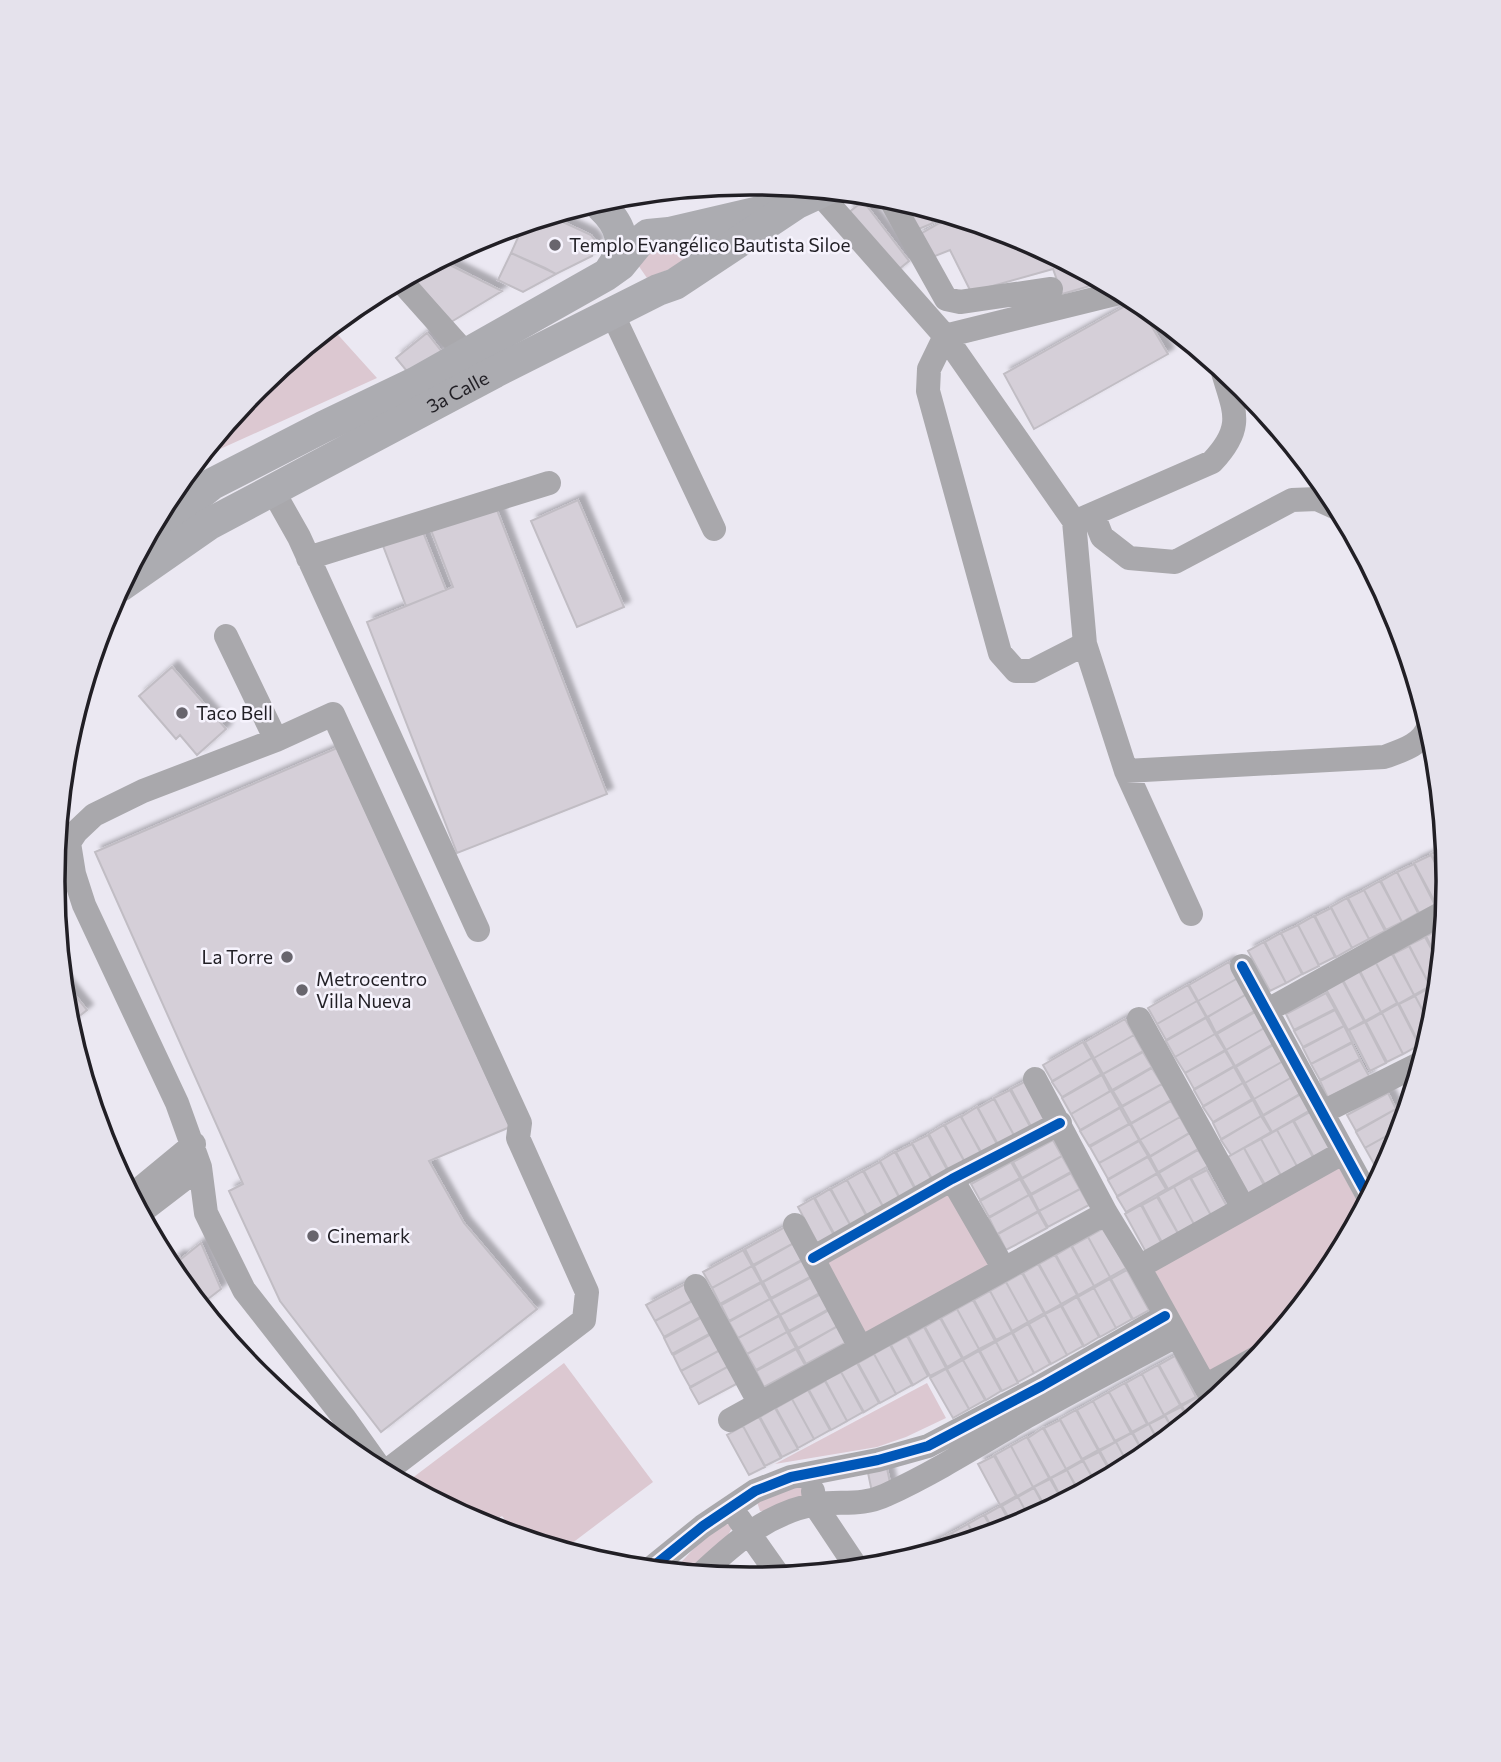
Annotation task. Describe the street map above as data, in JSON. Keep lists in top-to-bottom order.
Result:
{
  "streets": {
    "main road": ["3a Calle"]
  },
  "places": [
    "Templo Evangélico Bautista Siloe",
    "Taco Bell",
    "La Torre",
    "Metrocentro Villa Nueva",
    "Cinemark"
  ]
}
